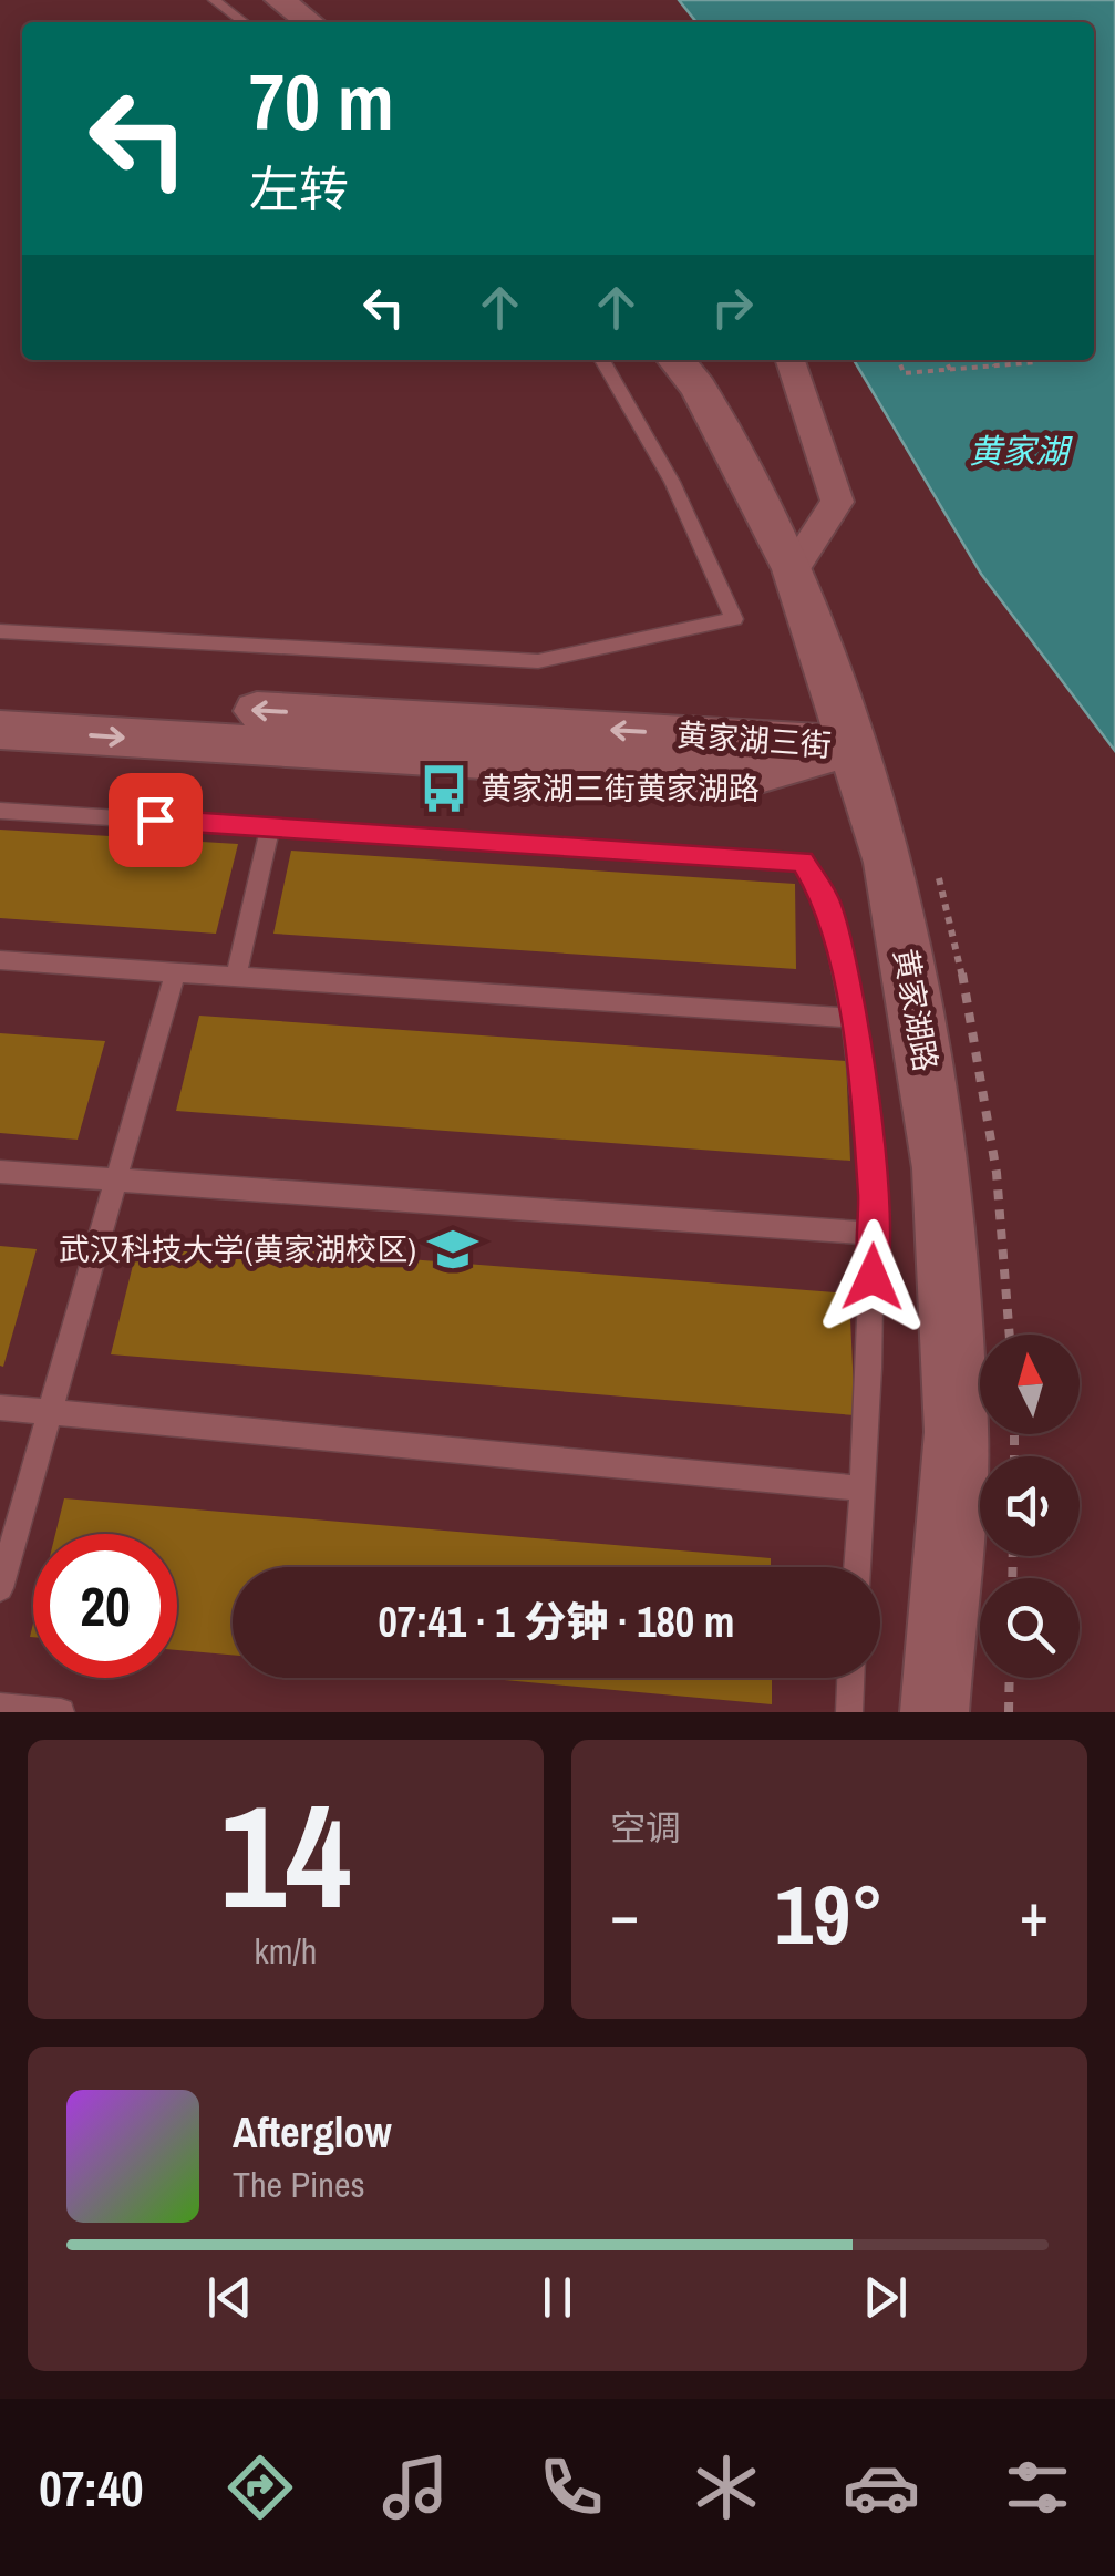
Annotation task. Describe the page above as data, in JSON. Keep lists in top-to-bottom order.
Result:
{
  "streets": {
    "street": ["黄家湖三街", "黄家湖路"]
  },
  "crossings": [
    ["黄家湖三街", "黄家湖路"]
  ],
  "water": ["黄家湖"],
  "places": {
    "bus stop": ["黄家湖三街黄家湖路"],
    "school or university": ["武汉科技大学(黄家湖校区)"]
  },
  "north": "top",
  "page": {
    "turn": ["70 m", "左转"],
    "limit": "20",
    "trip": "07:41 · 1 分钟 · 180 m",
    "tile": [
      ["14", "km/h"],
      "空调"
    ],
    "heat": ["−", "19°", "+"],
    "song": ["Afterglow", "The Pines"],
    "tabs": "07:40"
  }
}
